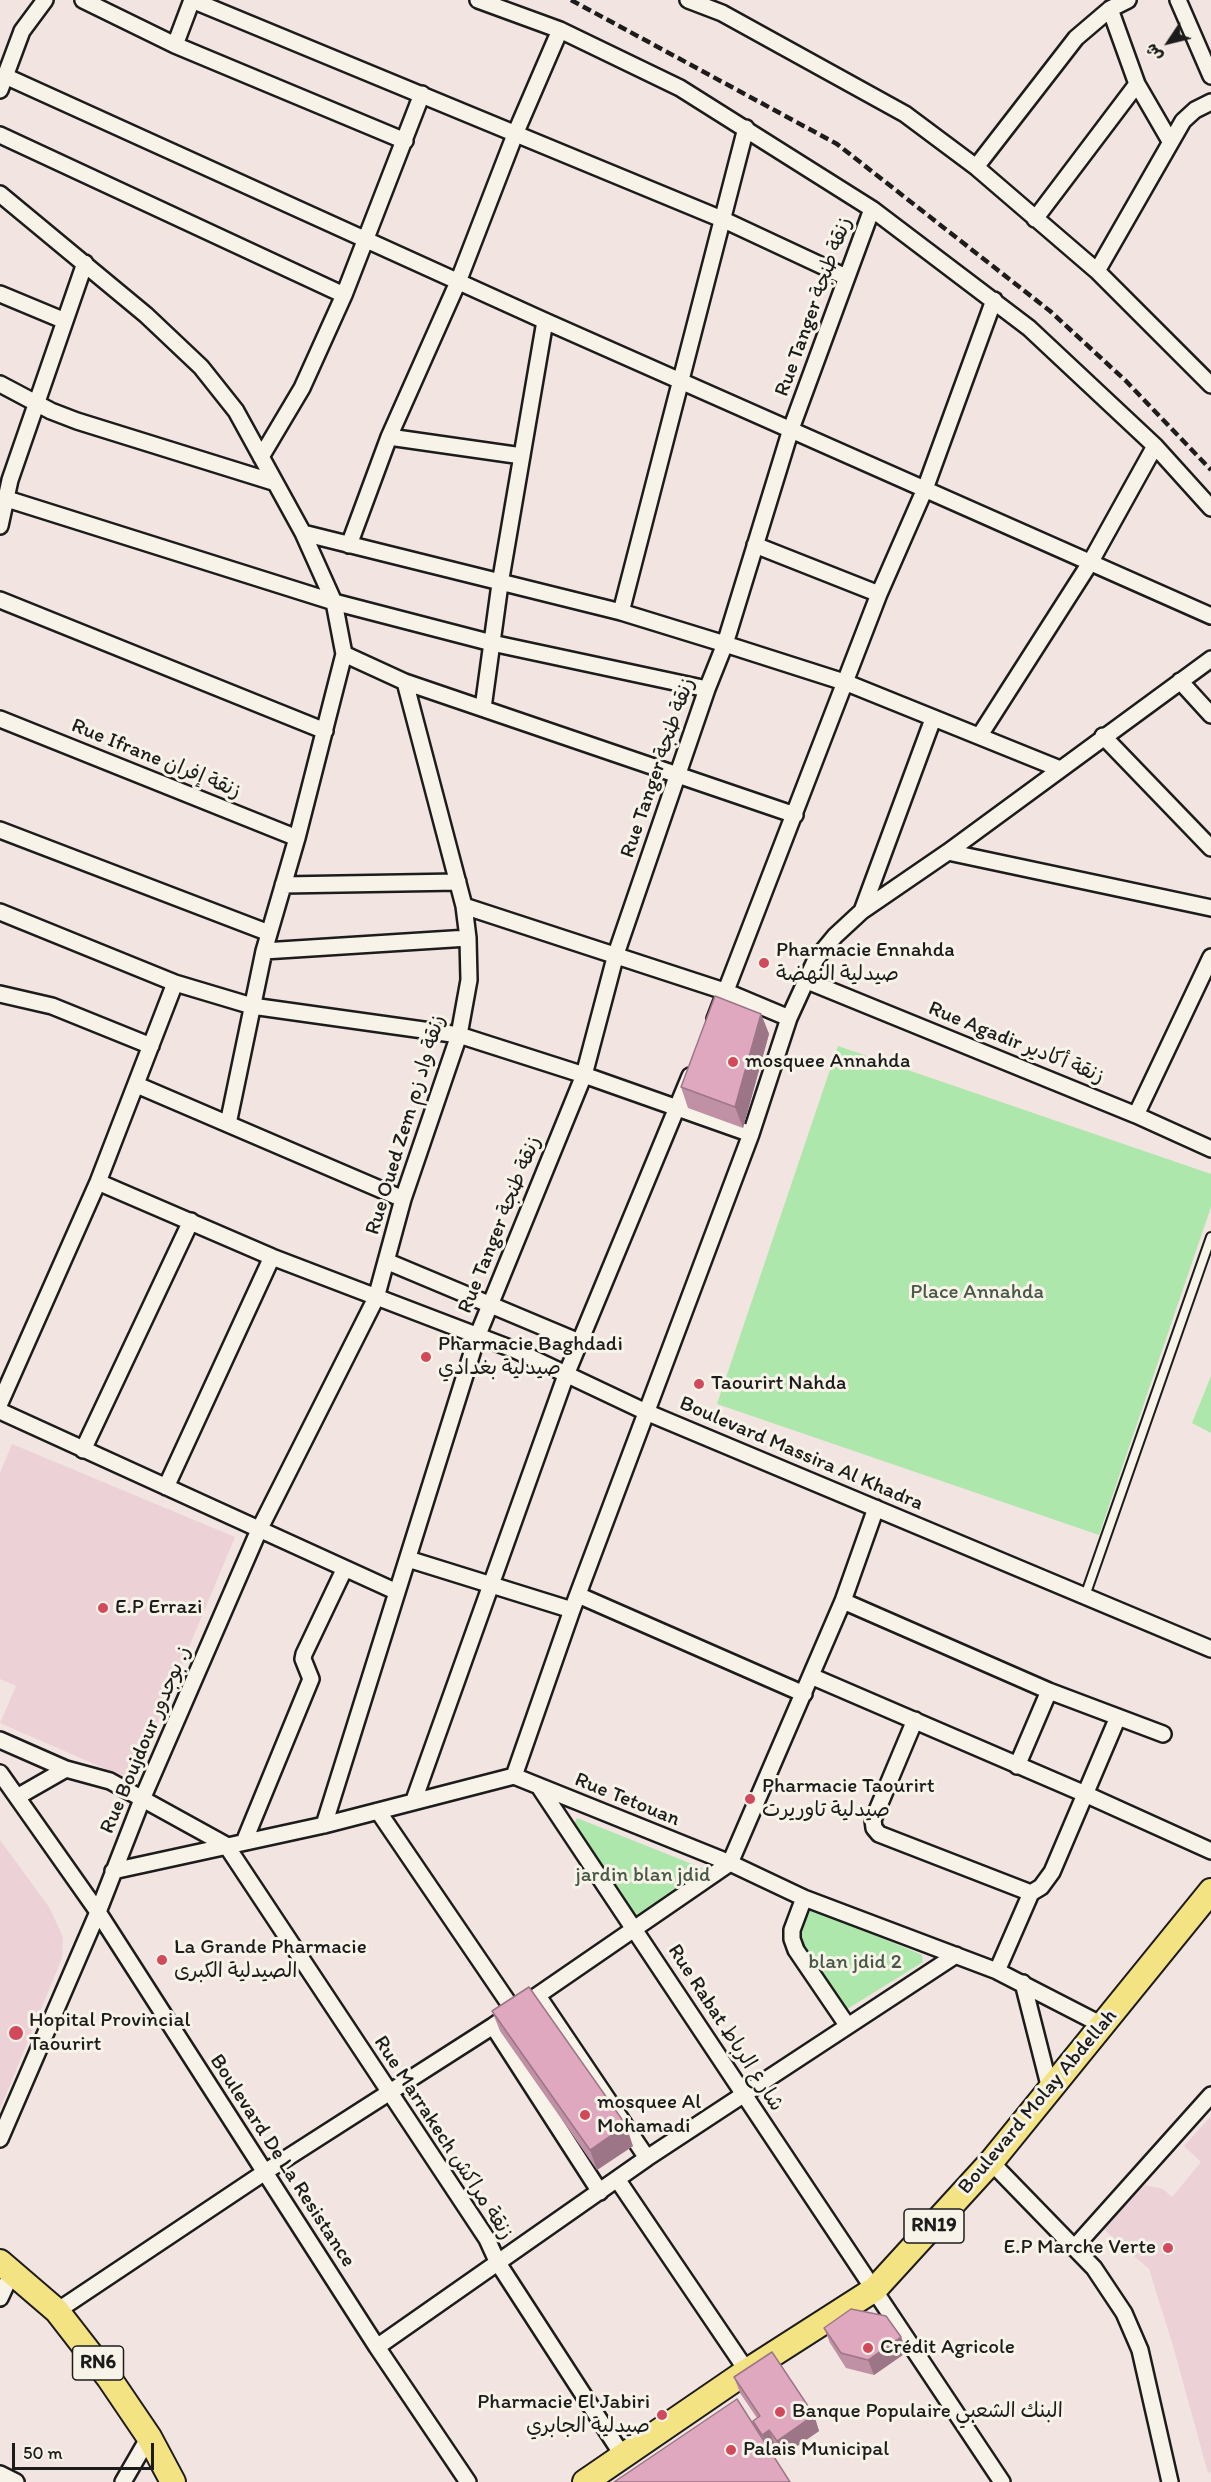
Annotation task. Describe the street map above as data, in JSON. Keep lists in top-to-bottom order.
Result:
{
  "streets": {
    "main road": ["Boulevard Molay Abdellah", "RN19", "RN6"],
    "street": [
      "Rue Tanger زنقة طنجة",
      "Rue Ifrane زنقة إفران",
      "Rue Agadir زنقة أكادير",
      "Rue Oued Zem زنقة واد زم",
      "Boulevard Massira Al Khadra",
      "Rue Boujdour ز. بوجدور",
      "Rue Tetouan",
      "Rue Rabat شارع الرباط",
      "Rue Marrakech زنقة مراكش",
      "Boulevard De La Resistance"
    ]
  },
  "crossings": [
    ["Rue Tanger زنقة طنجة", "Boulevard Massira Al Khadra"],
    ["Rue Oued Zem زنقة واد زم", "Boulevard Massira Al Khadra"],
    ["Rue Oued Zem زنقة واد زم", "Rue Boujdour ز. بوجدور"],
    ["Boulevard Massira Al Khadra", "Rue Boujdour ز. بوجدور"],
    ["Rue Boujdour ز. بوجدور", "Boulevard De La Resistance"],
    ["Rue Tetouan", "Rue Rabat شارع الرباط"],
    ["Rue Tetouan", "Boulevard Molay Abdellah"],
    ["Rue Rabat شارع الرباط", "Boulevard Molay Abdellah"],
    ["Boulevard Molay Abdellah", "Rue Marrakech زنقة مراكش"]
  ],
  "parks": ["Place Annahda", "jardin blan jdid", "blan jdid 2"],
  "places": [
    "Pharmacie Ennahda صيدلية النهضة",
    "mosquee Annahda",
    "Pharmacie Baghdadi صيدلية بغدادي",
    "Taourirt Nahda",
    "E.P Errazi",
    "Pharmacie Taourirt صيدلية تاوريرت",
    "La Grande Pharmacie الصيدلية الكبرى",
    "Hopital Provincial Taourirt",
    "mosquee Al Mohamadi",
    "E.P Marche Verte",
    "Crédit Agricole",
    "Banque Populaire البنك الشعبي",
    "Pharmacie El Jabiri صيدلية الجابري",
    "Palais Municipal"
  ],
  "scale_bar": "50 m",
  "north": "bottom left"
}
